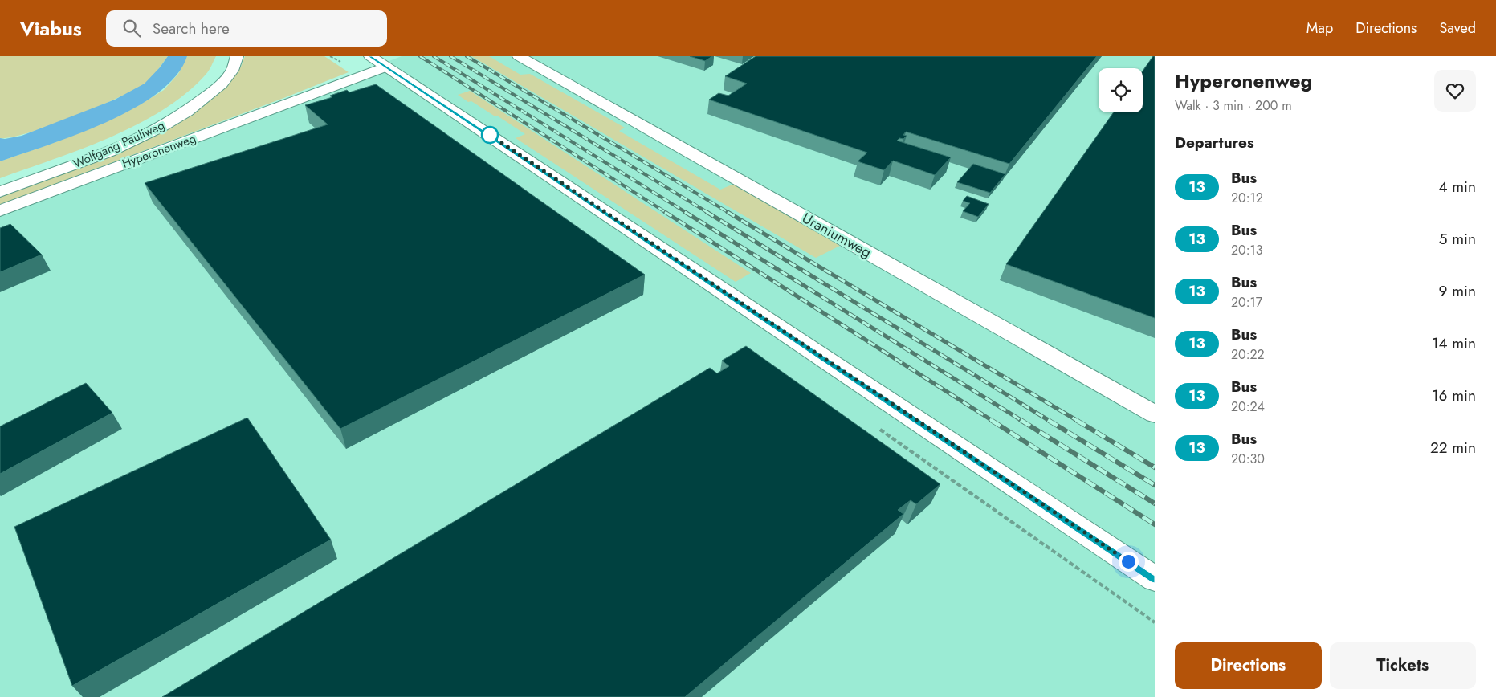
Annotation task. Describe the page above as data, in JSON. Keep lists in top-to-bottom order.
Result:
{
  "streets": {
    "street": ["Wolfgang Pauliweg", "Hyperonenweg", "Uraniumweg"]
  },
  "lines": ["bus line 13"],
  "page": {
    "header": "Viabus",
    "search": "Search here",
    "nav": ["Map", "Directions", "Saved"],
    "heading": [
      ["Hyperonenweg", "Walk · 3 min · 200 m"],
      "Departures"
    ],
    "list": [
      {
        "mark": "13",
        "name": "Bus",
        "note": "20:12",
        "value": "4 min"
      },
      {
        "mark": "13",
        "name": "Bus",
        "note": "20:13",
        "value": "5 min"
      },
      {
        "mark": "13",
        "name": "Bus",
        "note": "20:17",
        "value": "9 min"
      },
      {
        "mark": "13",
        "name": "Bus",
        "note": "20:22",
        "value": "14 min"
      },
      {
        "mark": "13",
        "name": "Bus",
        "note": "20:24",
        "value": "16 min"
      },
      {
        "mark": "13",
        "name": "Bus",
        "note": "20:30",
        "value": "22 min"
      }
    ],
    "buttons": ["Directions", "Tickets"]
  }
}
